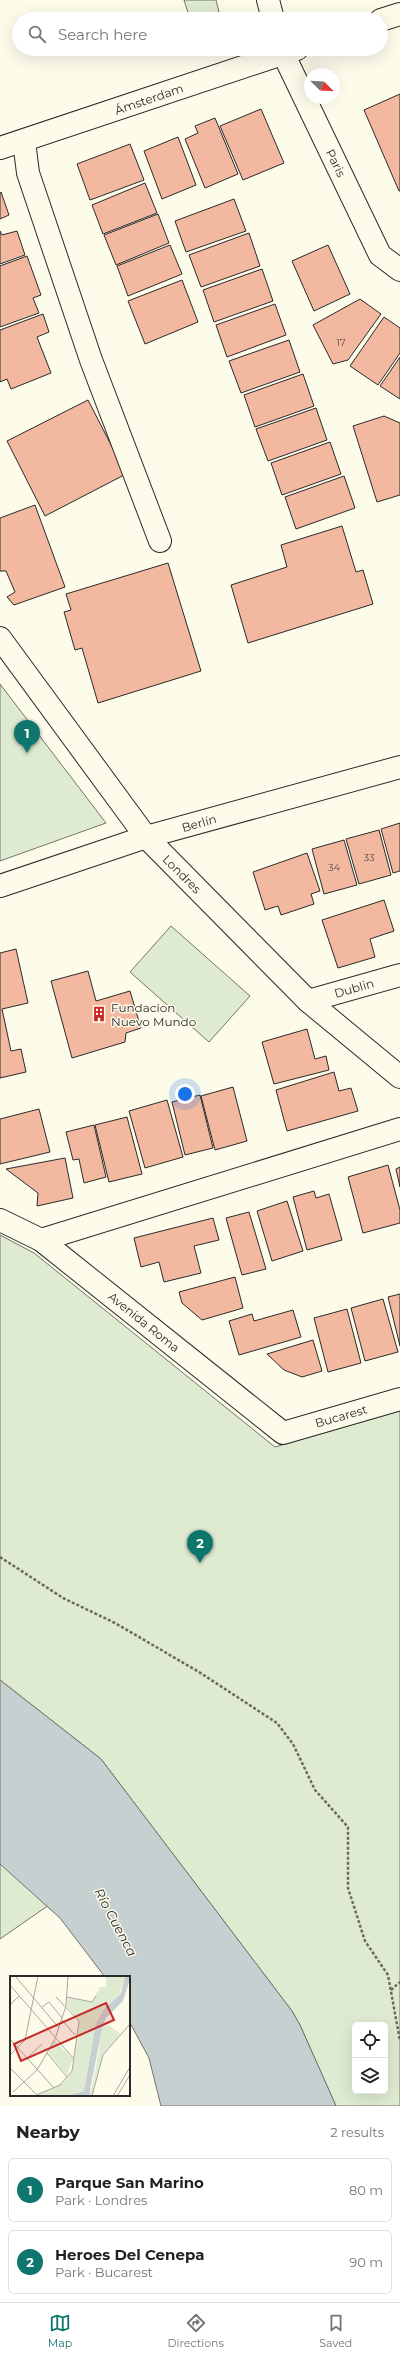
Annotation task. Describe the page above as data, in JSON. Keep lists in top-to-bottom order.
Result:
{
  "streets": {
    "street": [
      "Ámsterdam",
      "Paris",
      "Berlín",
      "Londres",
      "Dublin",
      "Avenida Roma",
      "Bucarest"
    ]
  },
  "crossings": [
    ["Berlín", "Londres"],
    ["Londres", "Dublin"],
    ["Avenida Roma", "Bucarest"]
  ],
  "water": ["Río Cuenca"],
  "places": {
    "building": ["Fundacion Nuevo Mundo"]
  },
  "house_numbers": ["17", "33", "34"],
  "north": "bottom right",
  "page": {
    "search": "Search here",
    "pins": ["1", "2"],
    "heading": ["Nearby", "2 results"],
    "list": [
      {
        "mark": "1",
        "name": "Parque San Marino",
        "note": "Park · Londres",
        "value": "80 m"
      },
      {
        "mark": "2",
        "name": "Heroes Del Cenepa",
        "note": "Park · Bucarest",
        "value": "90 m"
      }
    ],
    "nav": ["Map", "Directions", "Saved"]
  }
}
